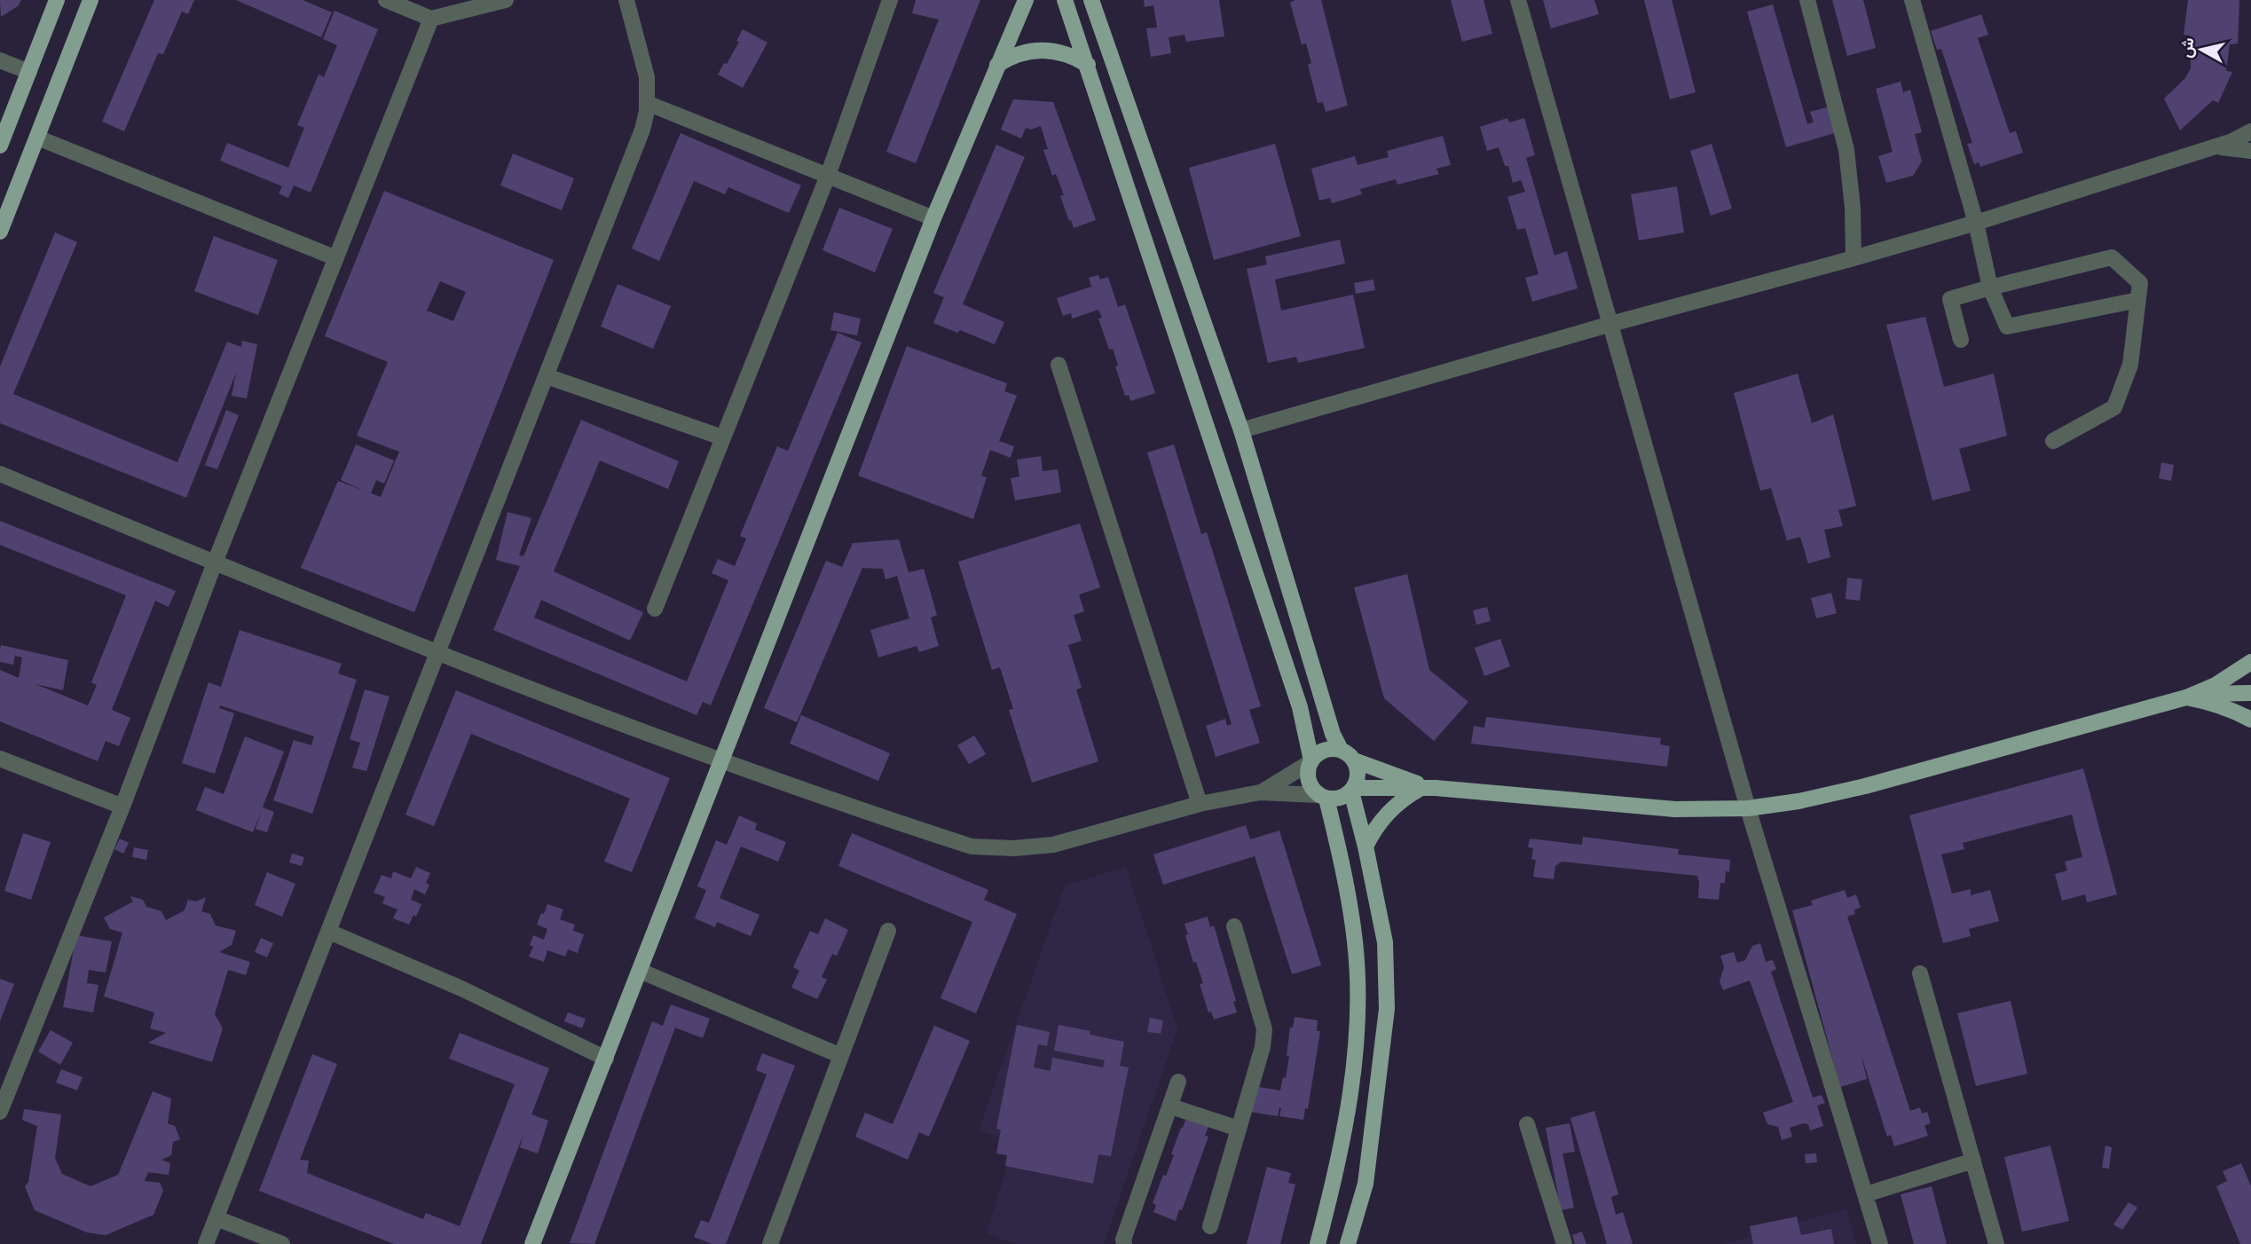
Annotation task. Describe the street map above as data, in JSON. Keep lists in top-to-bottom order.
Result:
{
  "north": "left"
}
